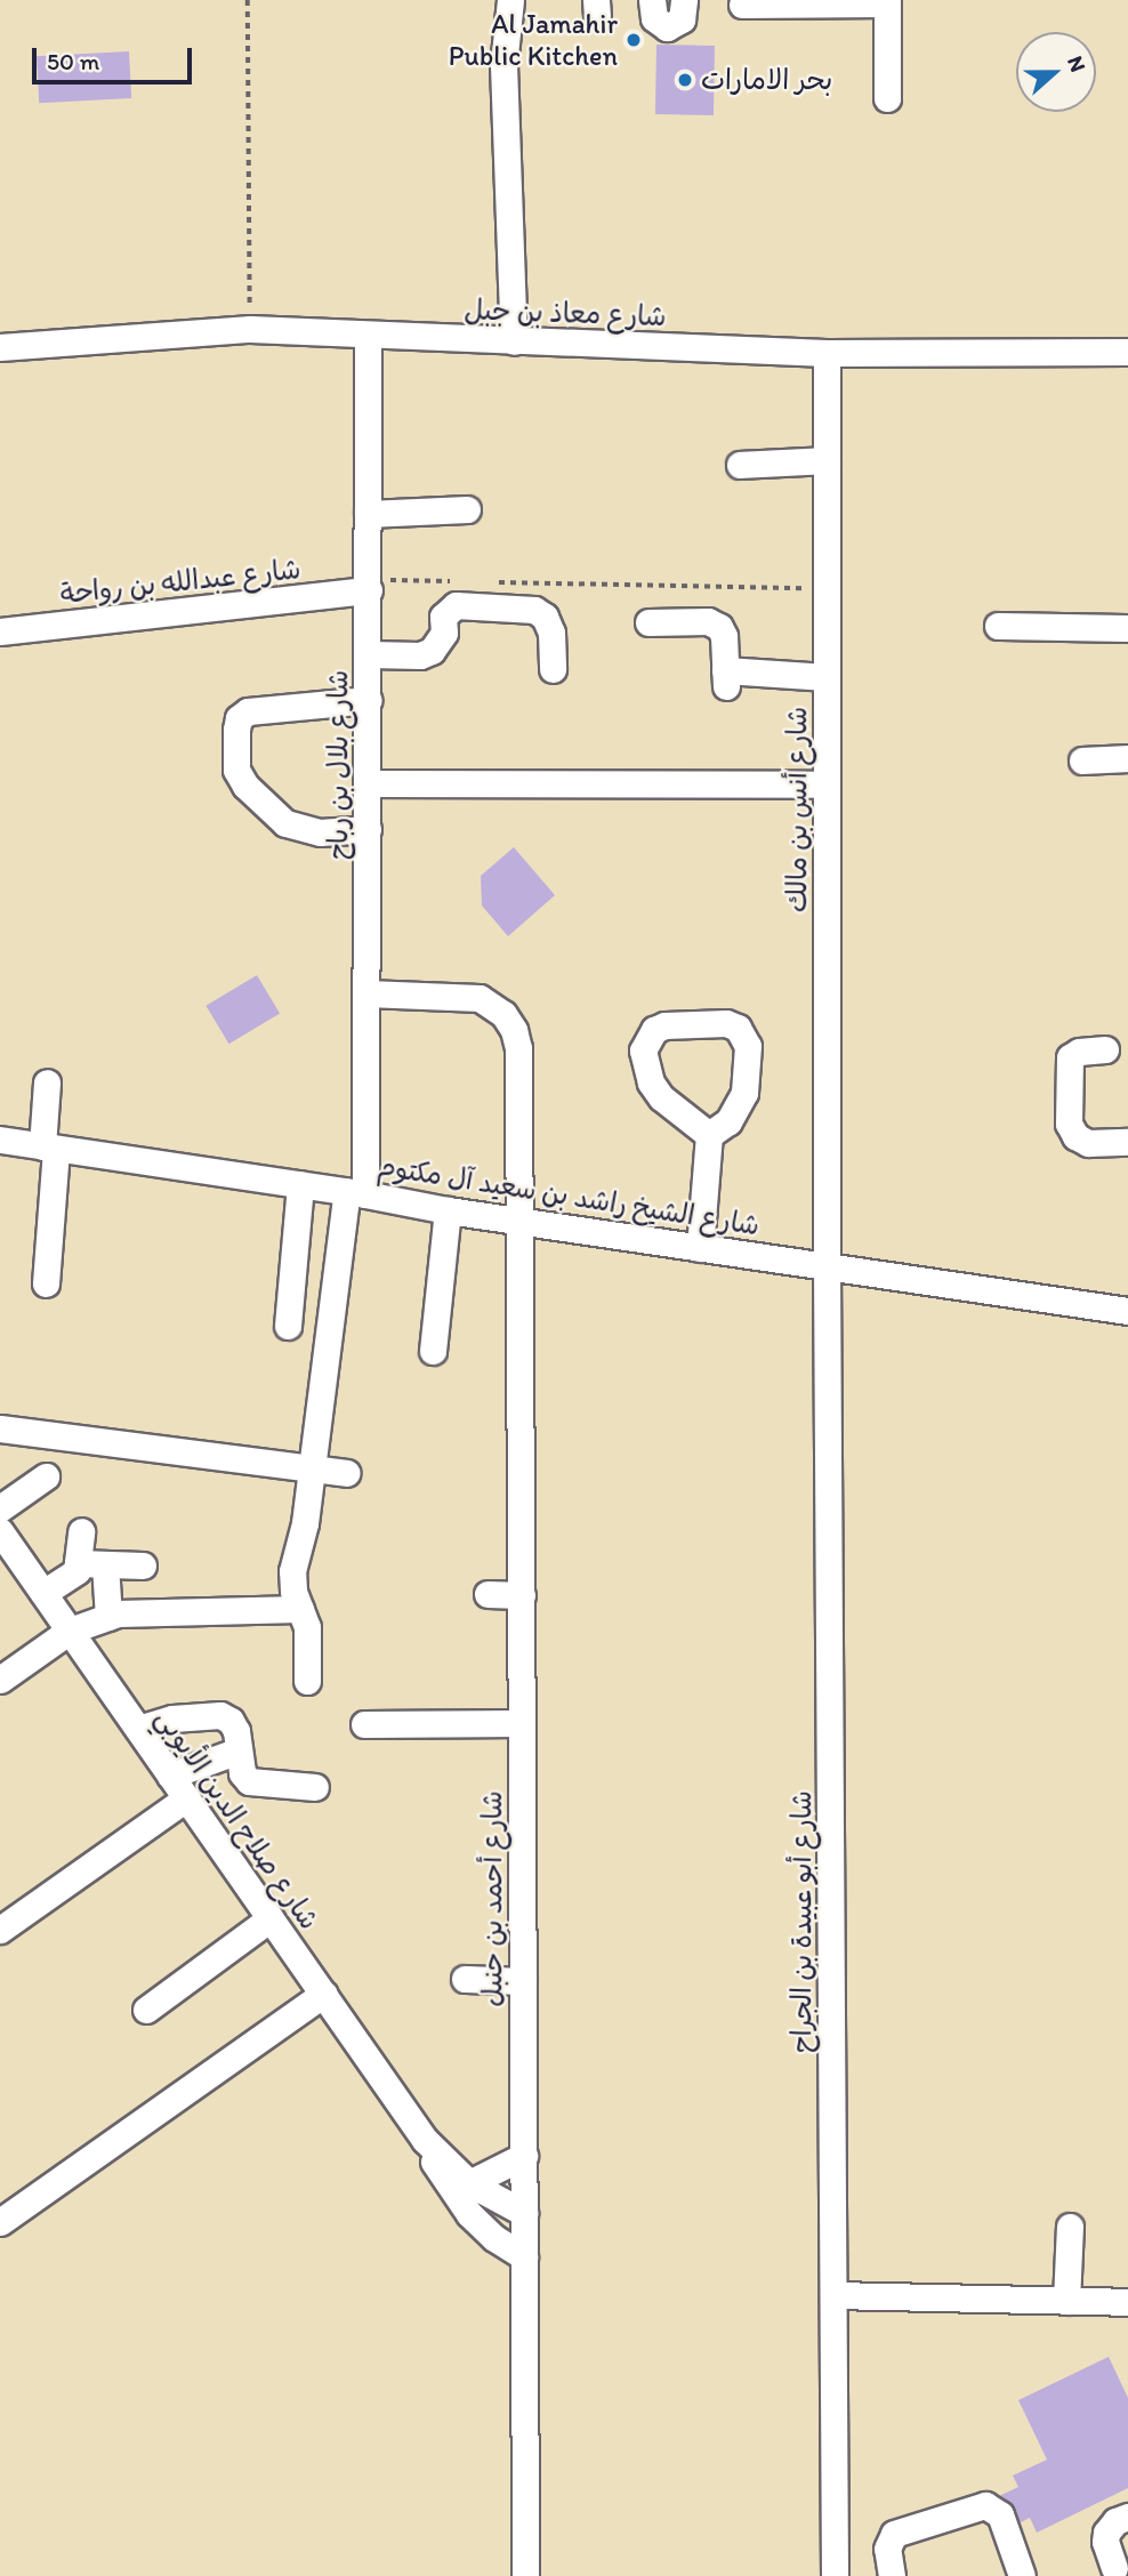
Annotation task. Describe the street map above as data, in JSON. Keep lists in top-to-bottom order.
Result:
{
  "streets": {
    "street": [
      "شارع معاذ بن جبل",
      "شارع عبدالله بن رواحة",
      "شارع بلال بن رباح",
      "شارع أنس بن مالك",
      "شارع الشيخ راشد بن سعيد آل مكتوم",
      "شارع صلاح الدين الأيوبي",
      "شارع أحمد بن حنبل",
      "شارع أبو عبيدة بن الجراح"
    ]
  },
  "crossings": [
    ["شارع معاذ بن جبل", "شارع بلال بن رباح"],
    ["شارع معاذ بن جبل", "شارع أنس بن مالك"],
    ["شارع عبدالله بن رواحة", "شارع بلال بن رباح"],
    ["شارع بلال بن رباح", "شارع الشيخ راشد بن سعيد آل مكتوم"],
    ["شارع بلال بن رباح", "شارع أحمد بن حنبل"],
    ["شارع أنس بن مالك", "شارع الشيخ راشد بن سعيد آل مكتوم"],
    ["شارع أنس بن مالك", "شارع أبو عبيدة بن الجراح"],
    ["شارع الشيخ راشد بن سعيد آل مكتوم", "شارع أحمد بن حنبل"],
    ["شارع الشيخ راشد بن سعيد آل مكتوم", "شارع أبو عبيدة بن الجراح"],
    ["شارع صلاح الدين الأيوبي", "شارع أحمد بن حنبل"]
  ],
  "places": ["Al Jamahir Public Kitchen", "بحر الامارات"],
  "scale_bar": "50 m",
  "north": "right"
}
